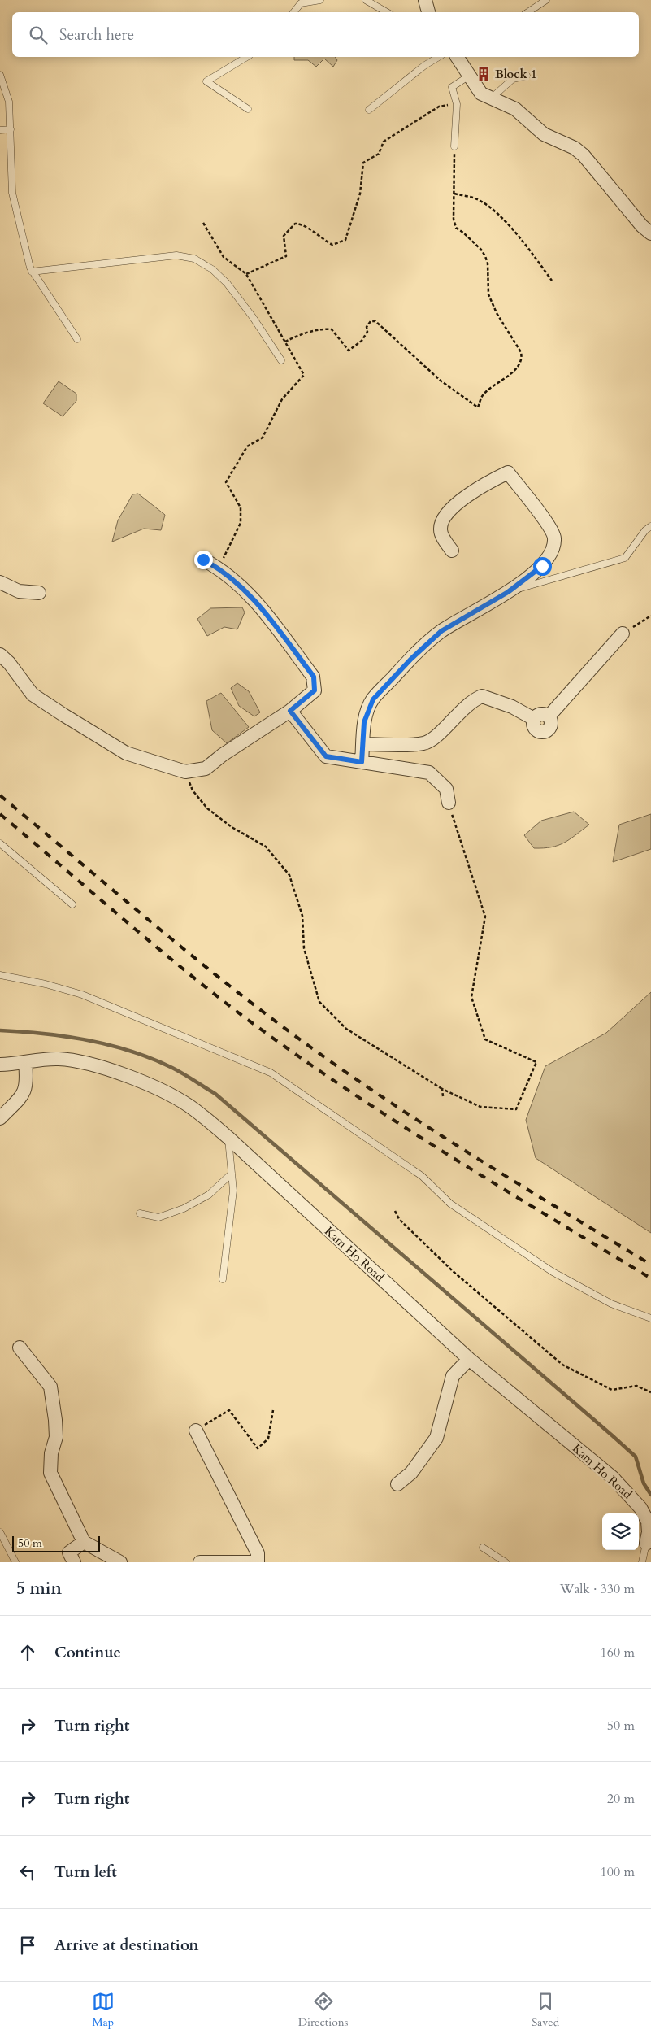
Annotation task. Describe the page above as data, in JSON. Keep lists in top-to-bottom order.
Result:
{
  "streets": {
    "street": ["Kam Ho Road"]
  },
  "places": {
    "building": ["Block 1"]
  },
  "scale_bar": "50 m",
  "page": {
    "search": "Search here",
    "scale": "50 m",
    "heading": ["5 min", "Walk · 330 m"],
    "list": [
      ["Continue", "160 m"],
      ["Turn right", "50 m"],
      ["Turn right", "20 m"],
      ["Turn left", "100 m"],
      "Arrive at destination"
    ],
    "nav": ["Map", "Directions", "Saved"]
  }
}
